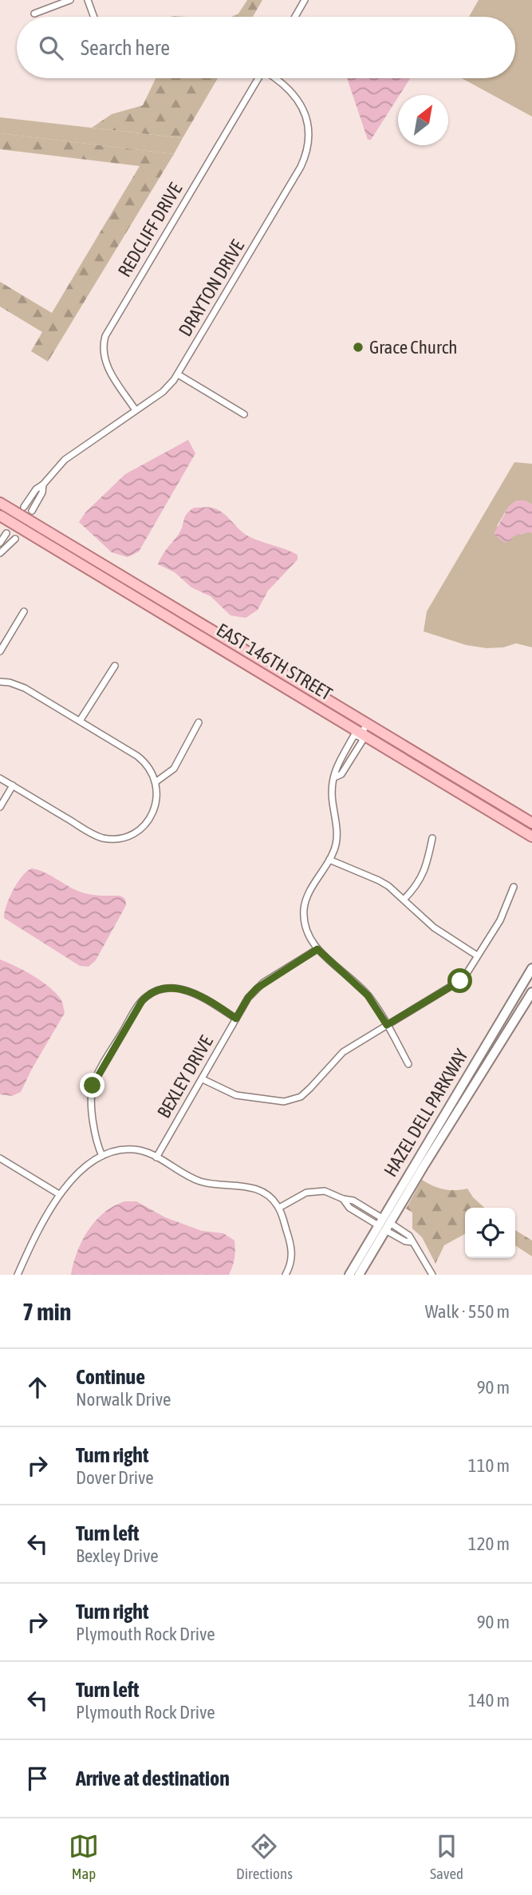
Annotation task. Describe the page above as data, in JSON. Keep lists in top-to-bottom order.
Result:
{
  "streets": {
    "main road": ["EAST 146TH STREET", "HAZEL DELL PARKWAY"],
    "street": ["REDCLIFF DRIVE", "DRAYTON DRIVE", "BEXLEY DRIVE"]
  },
  "crossings": [
    ["REDCLIFF DRIVE", "DRAYTON DRIVE"]
  ],
  "places": ["Grace Church"],
  "north": "top right",
  "page": {
    "search": "Search here",
    "heading": ["7 min", "Walk · 550 m"],
    "list": [
      ["Continue", "Norwalk Drive", "90 m"],
      ["Turn right", "Dover Drive", "110 m"],
      ["Turn left", "Bexley Drive", "120 m"],
      ["Turn right", "Plymouth Rock Drive", "90 m"],
      ["Turn left", "Plymouth Rock Drive", "140 m"],
      "Arrive at destination"
    ],
    "nav": ["Map", "Directions", "Saved"]
  }
}
